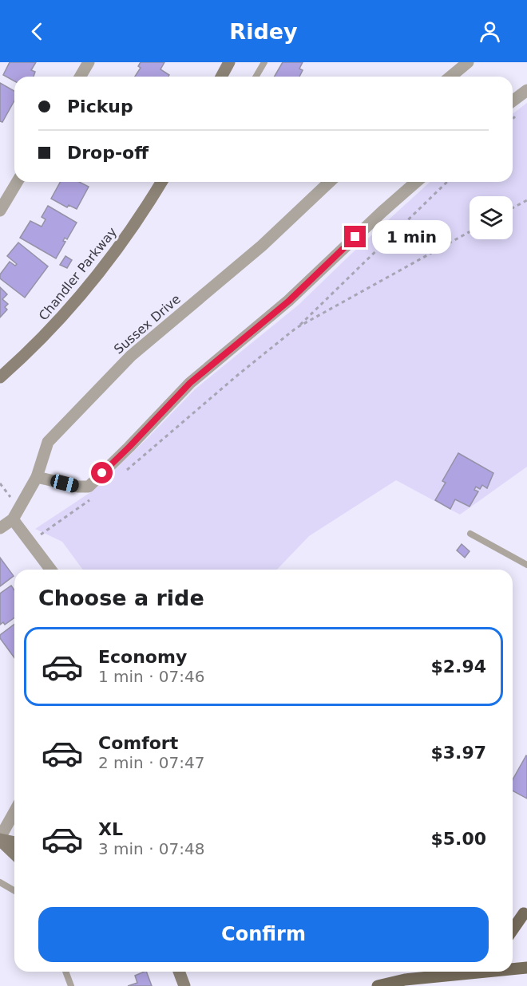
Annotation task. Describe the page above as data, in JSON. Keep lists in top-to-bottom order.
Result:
{
  "streets": {
    "street": ["Chandler Parkway", "Sussex Drive"]
  },
  "page": {
    "header": "Ridey",
    "banner": ["Pickup", "Drop-off"],
    "bubble": "1 min",
    "heading": "Choose a ride",
    "list": [
      {
        "name": "Economy",
        "note": "1 min · 07:46",
        "value": "$2.94"
      },
      {
        "name": "Comfort",
        "note": "2 min · 07:47",
        "value": "$3.97"
      },
      {
        "name": "XL",
        "note": "3 min · 07:48",
        "value": "$5.00"
      }
    ],
    "buttons": "Confirm"
  }
}
